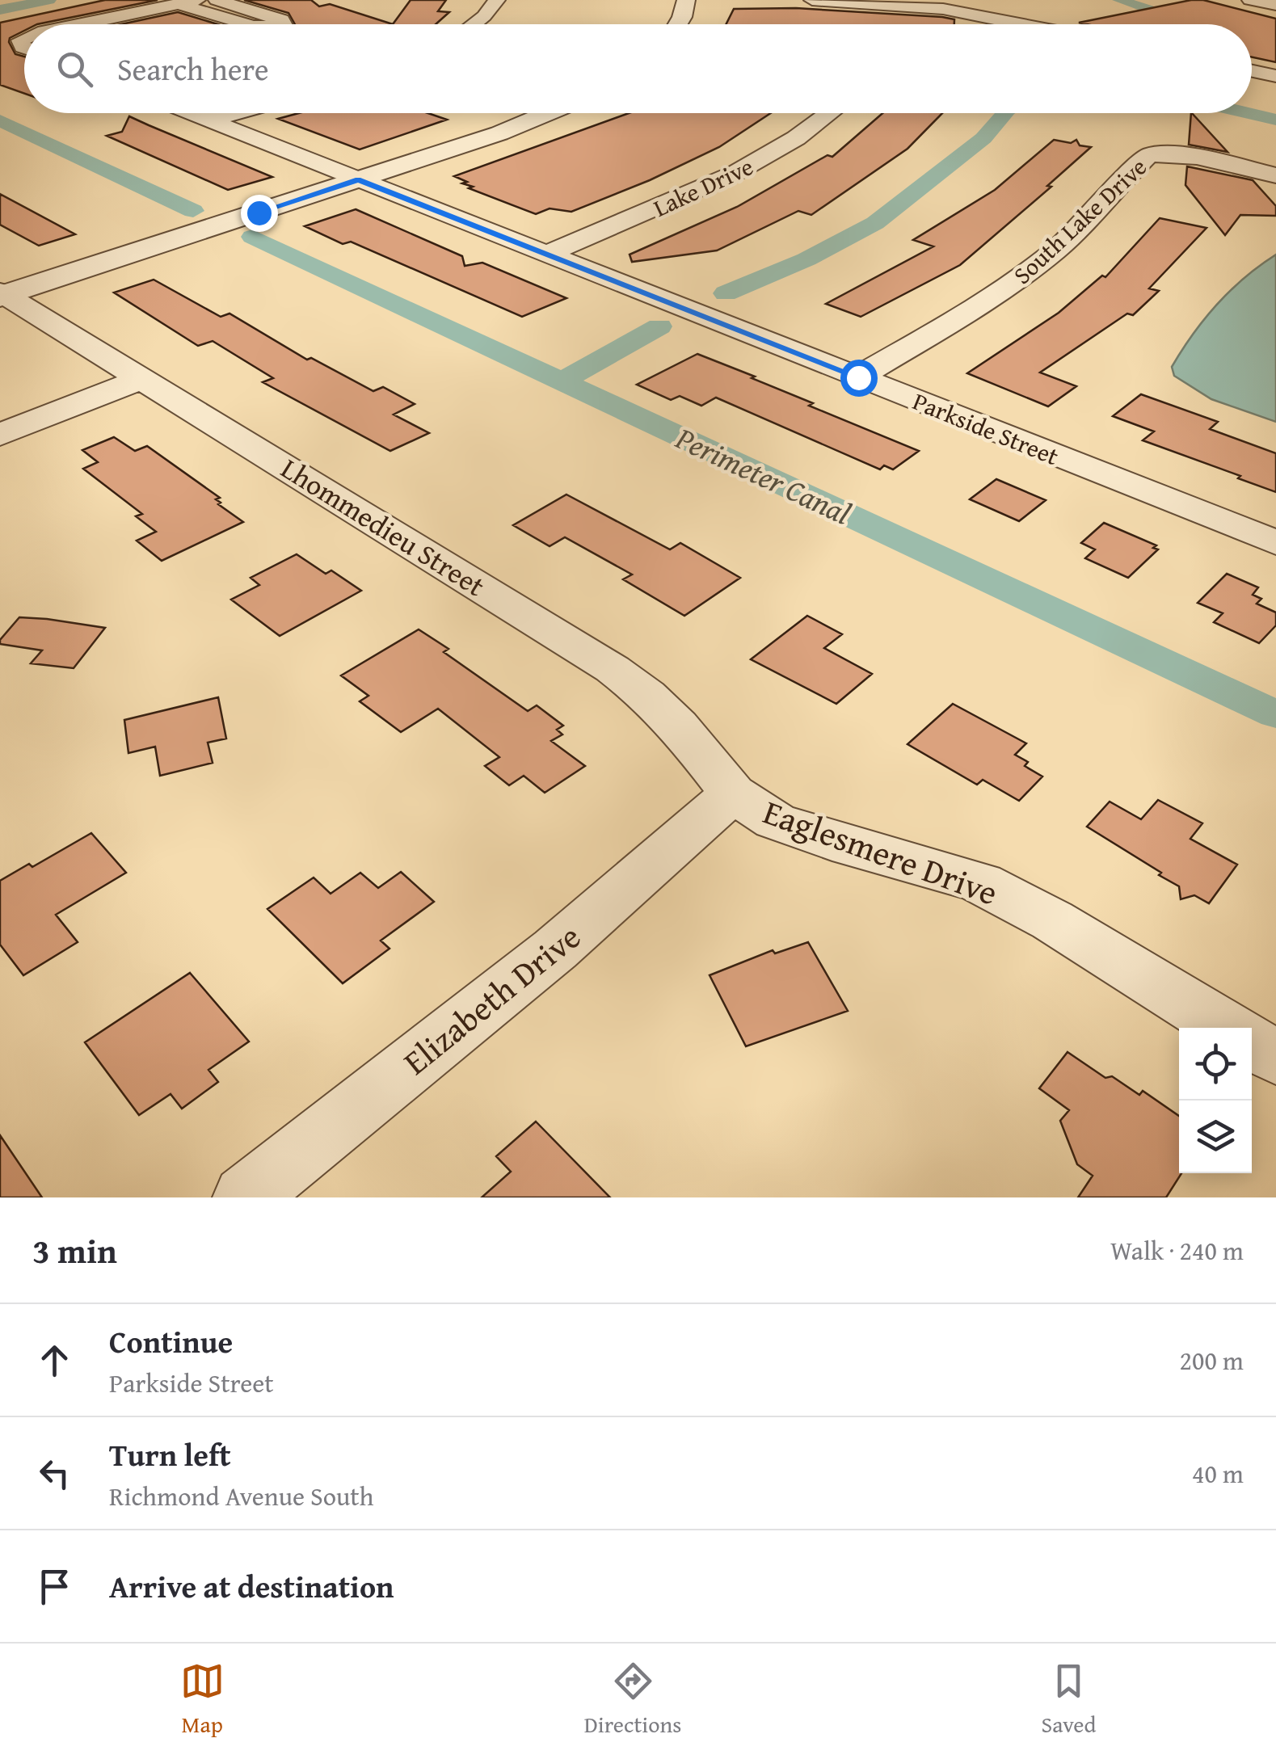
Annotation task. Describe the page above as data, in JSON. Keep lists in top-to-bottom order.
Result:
{
  "streets": {
    "street": [
      "Lake Drive",
      "South Lake Drive",
      "Parkside Street",
      "Lhommedieu Street",
      "Eaglesmere Drive",
      "Elizabeth Drive"
    ]
  },
  "crossings": [
    ["Lake Drive", "Parkside Street"],
    ["South Lake Drive", "Parkside Street"],
    ["Lhommedieu Street", "Eaglesmere Drive"],
    ["Lhommedieu Street", "Elizabeth Drive"],
    ["Eaglesmere Drive", "Elizabeth Drive"]
  ],
  "water": ["Perimeter Canal"],
  "page": {
    "search": "Search here",
    "heading": ["3 min", "Walk · 240 m"],
    "list": [
      ["Continue", "Parkside Street", "200 m"],
      ["Turn left", "Richmond Avenue South", "40 m"],
      "Arrive at destination"
    ],
    "nav": ["Map", "Directions", "Saved"]
  }
}
